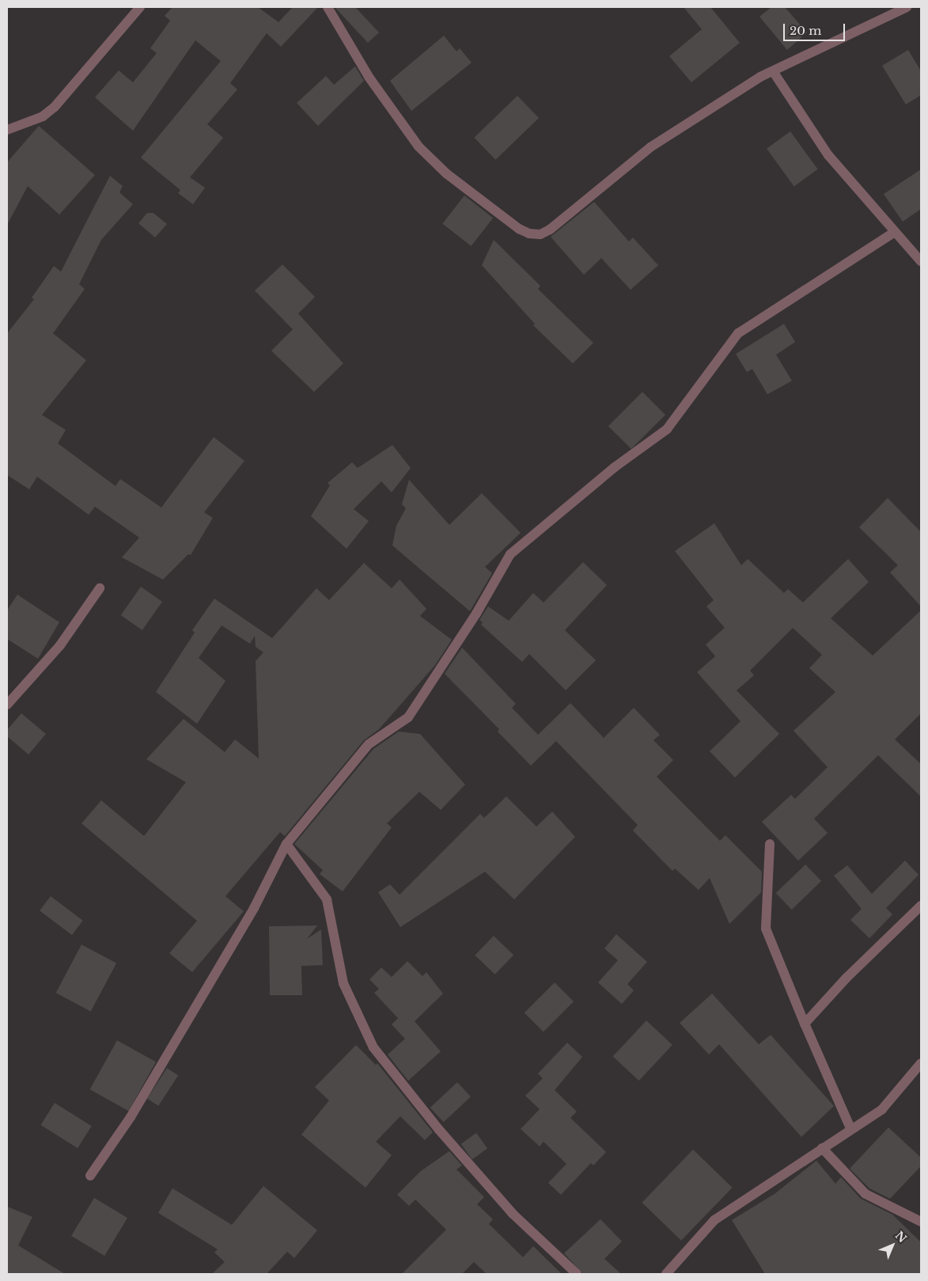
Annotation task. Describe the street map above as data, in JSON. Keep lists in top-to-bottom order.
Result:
{
  "scale_bar": "20 m",
  "north": "top right"
}
